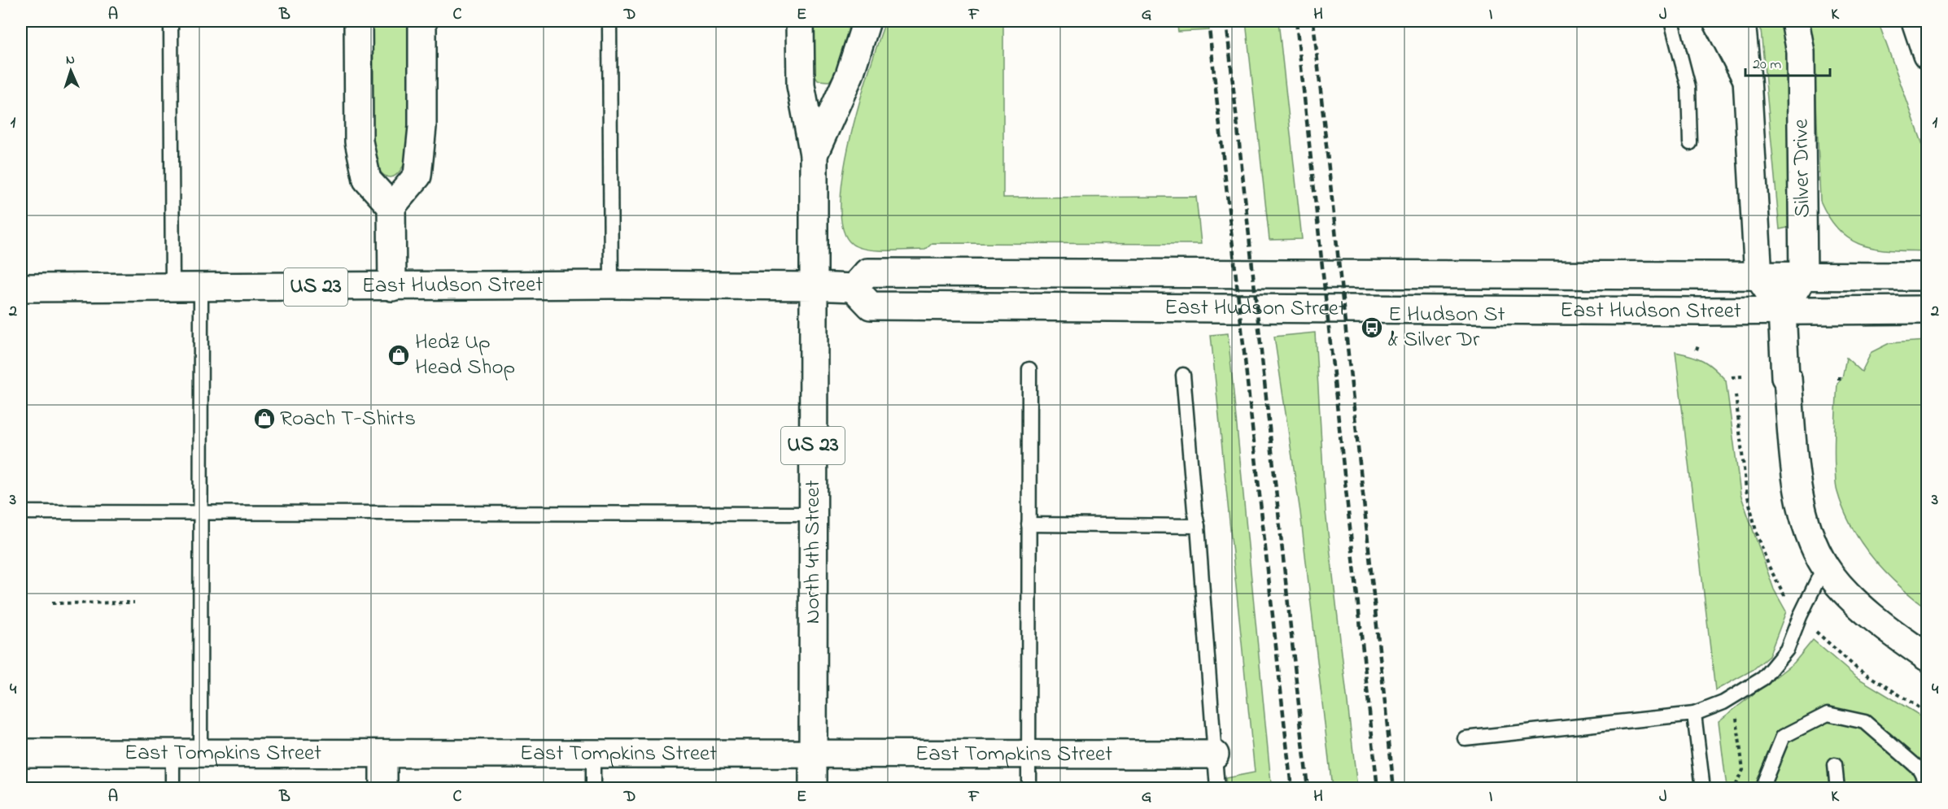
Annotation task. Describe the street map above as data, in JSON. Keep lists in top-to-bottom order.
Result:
{
  "streets": {
    "main road": [
      "Silver Drive",
      "East Hudson Street",
      "US 23",
      "North 4th Street",
      "East Tompkins Street"
    ]
  },
  "crossings": [
    ["Silver Drive", "East Hudson Street"],
    ["East Hudson Street", "North 4th Street"],
    ["North 4th Street", "East Tompkins Street"]
  ],
  "places": {
    "bus stop": ["E Hudson St & Silver Dr"],
    "shop": ["Hedz Up Head Shop", "Roach T-Shirts"]
  },
  "scale_bar": "20 m",
  "north": "top",
  "grid": {
    "columns": [
      "A",
      "B",
      "C",
      "D",
      "E",
      "F",
      "G",
      "H",
      "I",
      "J",
      "K"
    ],
    "rows": [
      "1",
      "2",
      "3",
      "4"
    ]
  }
}
